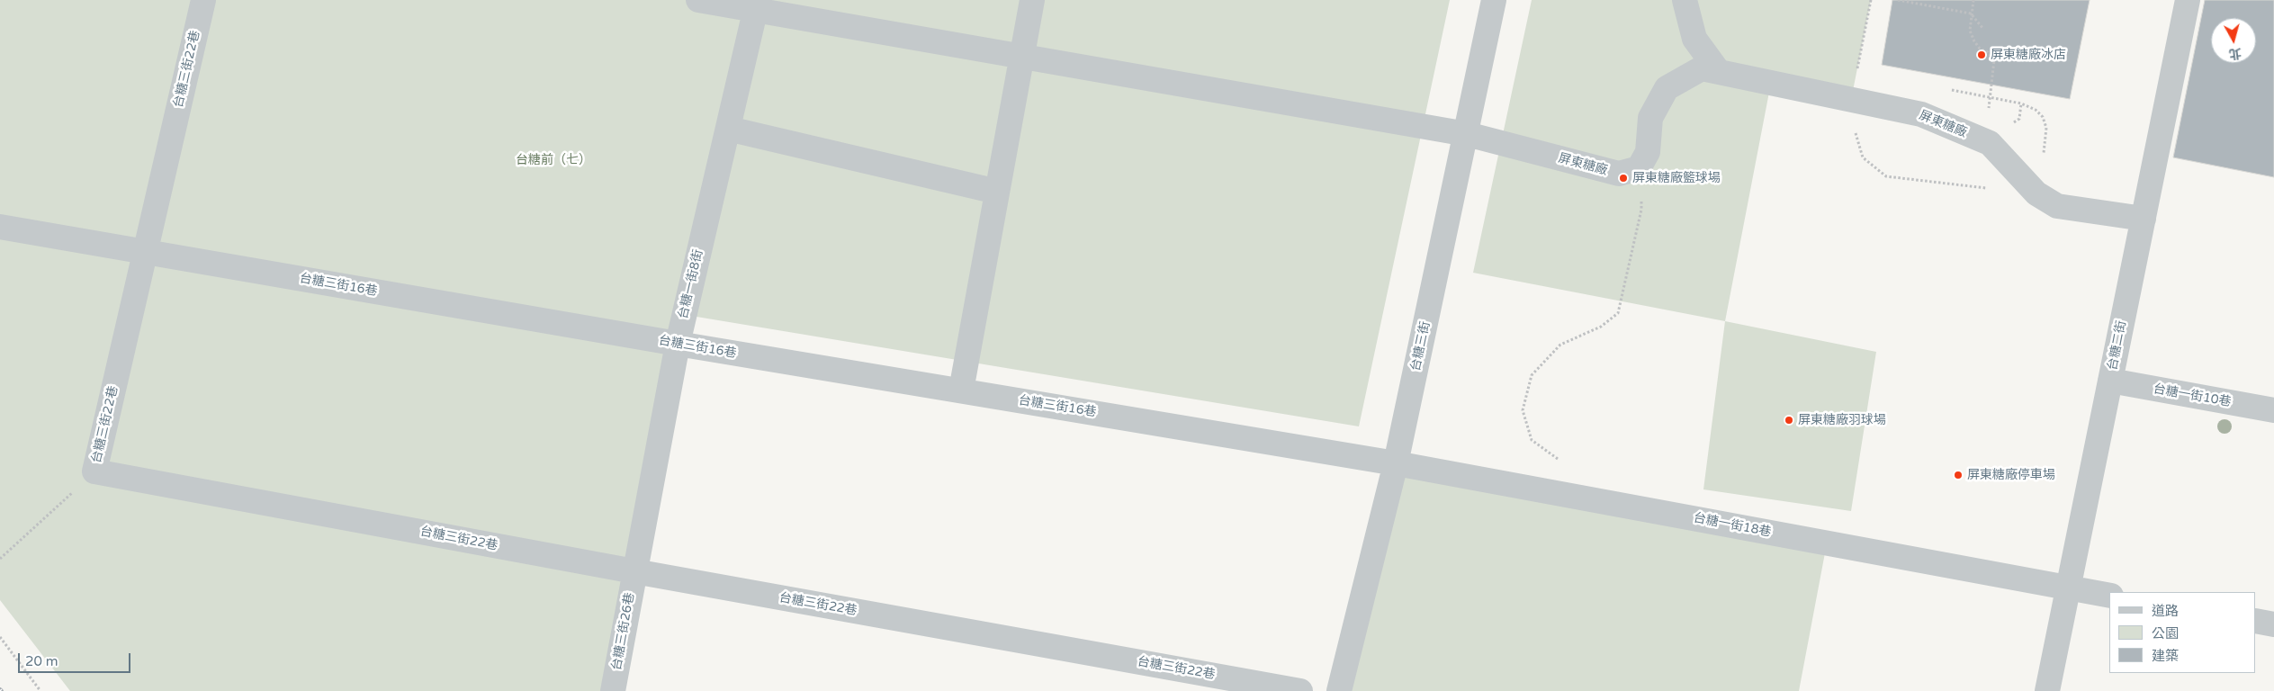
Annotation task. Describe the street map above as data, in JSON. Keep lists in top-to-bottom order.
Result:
{
  "streets": {
    "street": [
      "台糖三街22巷",
      "屏東糖廠",
      "台糖一街8街",
      "台糖三街16巷",
      "台糖二街",
      "台糖三街",
      "台糖一街10巷",
      "台糖一街18巷",
      "台糖三街26巷"
    ]
  },
  "crossings": [
    ["台糖三街22巷", "台糖一街8街"],
    ["台糖三街22巷", "台糖三街16巷"],
    ["台糖三街22巷", "台糖三街26巷"],
    ["屏東糖廠", "台糖一街8街"],
    ["屏東糖廠", "台糖二街"],
    ["屏東糖廠", "台糖三街"],
    ["台糖一街8街", "台糖三街16巷"],
    ["台糖一街8街", "台糖三街26巷"],
    ["台糖三街16巷", "台糖三街"],
    ["台糖三街16巷", "台糖一街18巷"],
    ["台糖二街", "台糖一街10巷"],
    ["台糖二街", "台糖一街18巷"],
    ["台糖三街", "台糖一街18巷"]
  ],
  "parks": ["台糖前（七）"],
  "places": [
    "屏東糖廠冰店",
    "屏東糖廠籃球場",
    "屏東糖廠羽球場",
    "屏東糖廠停車場"
  ],
  "legend": ["道路", "公園", "建築"],
  "scale_bar": "20 m",
  "north": "bottom"
}
